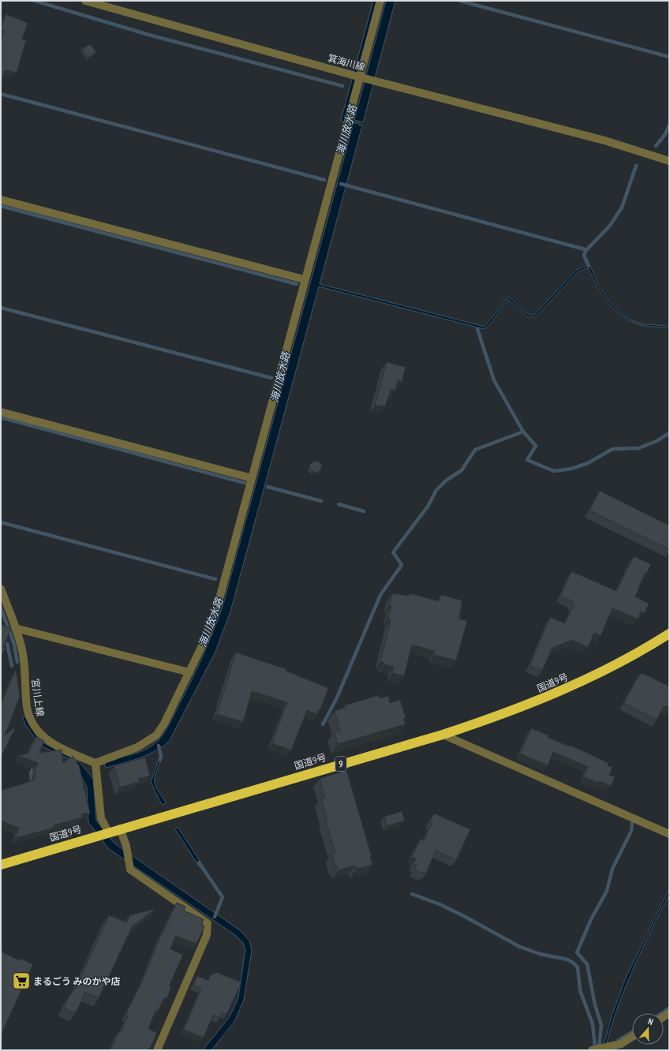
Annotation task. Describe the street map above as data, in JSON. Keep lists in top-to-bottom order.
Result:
{
  "streets": {
    "highway": ["国道9号", "9"],
    "street": ["箕海川線", "宮川上線"]
  },
  "water": ["海川放水路"],
  "places": {
    "supermarket": ["まるごう みのかや店"]
  },
  "north": "top"
}
